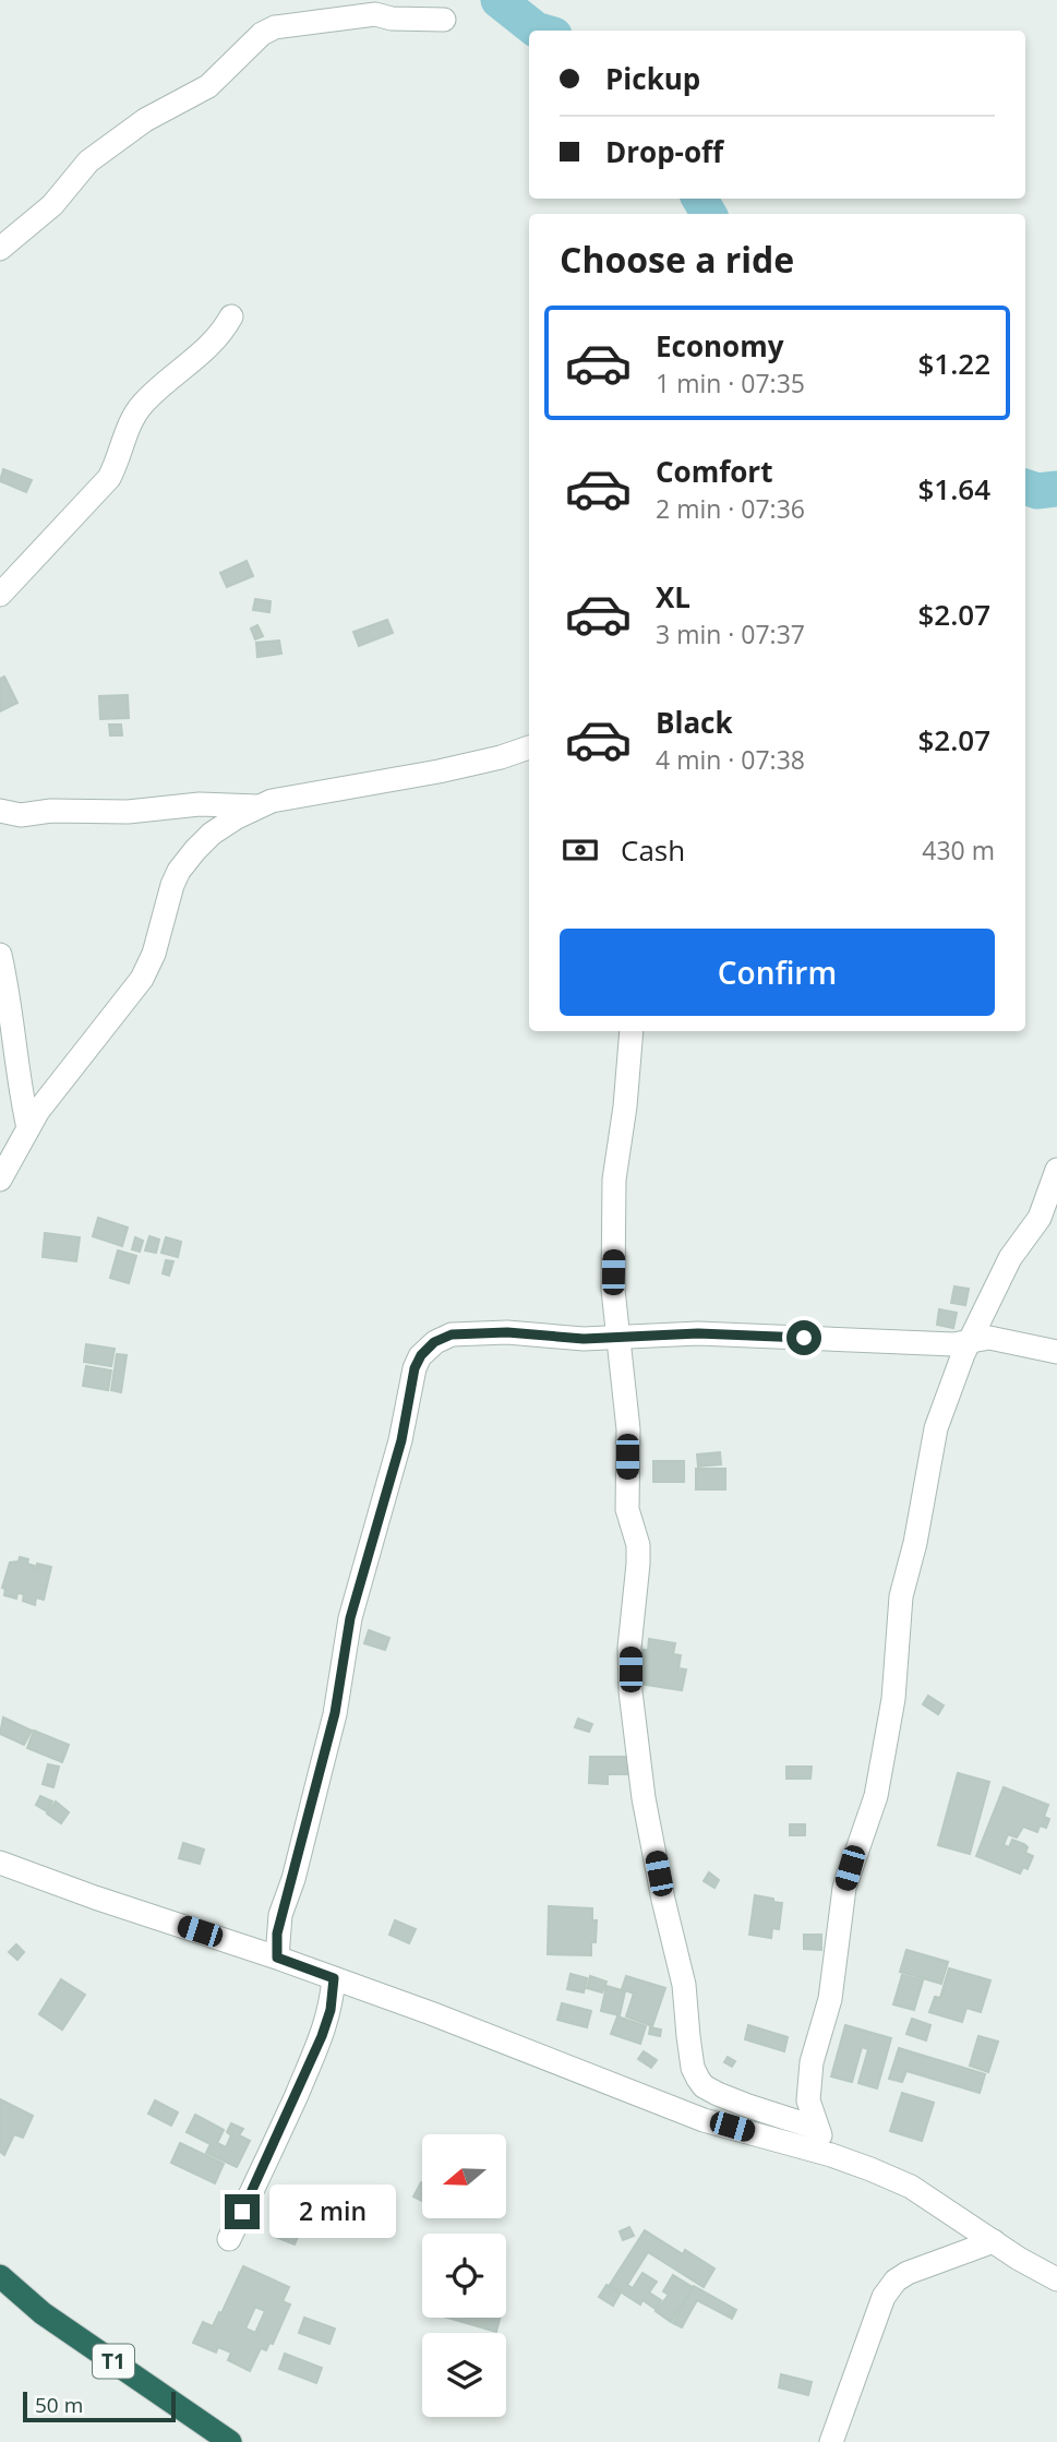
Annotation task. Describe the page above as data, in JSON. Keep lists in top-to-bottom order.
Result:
{
  "streets": {
    "highway": ["T1"]
  },
  "scale_bar": "50 m",
  "north": "left",
  "page": {
    "banner": ["Pickup", "Drop-off"],
    "heading": "Choose a ride",
    "list": [
      {
        "name": "Economy",
        "note": "1 min · 07:35",
        "value": "$1.22"
      },
      {
        "name": "Comfort",
        "note": "2 min · 07:36",
        "value": "$1.64"
      },
      {
        "name": "XL",
        "note": "3 min · 07:37",
        "value": "$2.07"
      },
      {
        "name": "Black",
        "note": "4 min · 07:38",
        "value": "$2.07"
      }
    ],
    "pay": ["Cash", "430 m"],
    "buttons": "Confirm",
    "bubble": "2 min",
    "scale": "50 m"
  }
}
